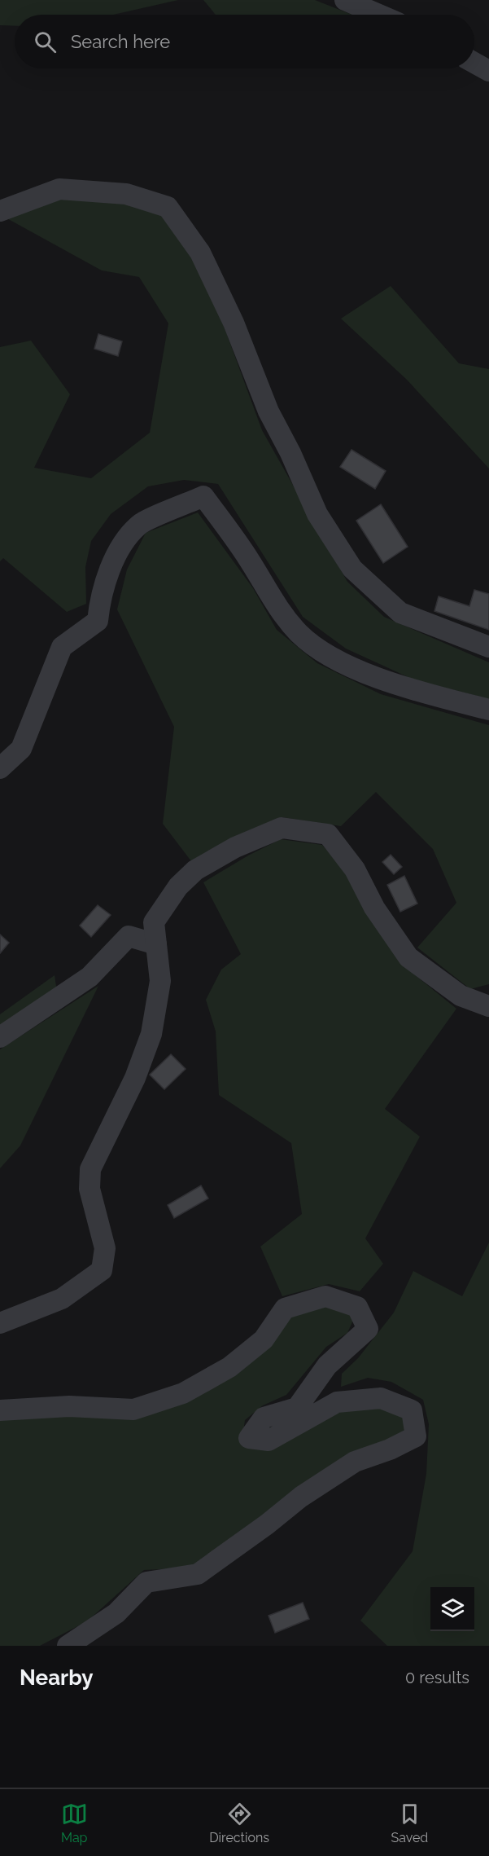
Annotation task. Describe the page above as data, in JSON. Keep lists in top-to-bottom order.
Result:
{
  "page": {
    "search": "Search here",
    "heading": ["Nearby", "0 results"],
    "nav": ["Map", "Directions", "Saved"]
  }
}
